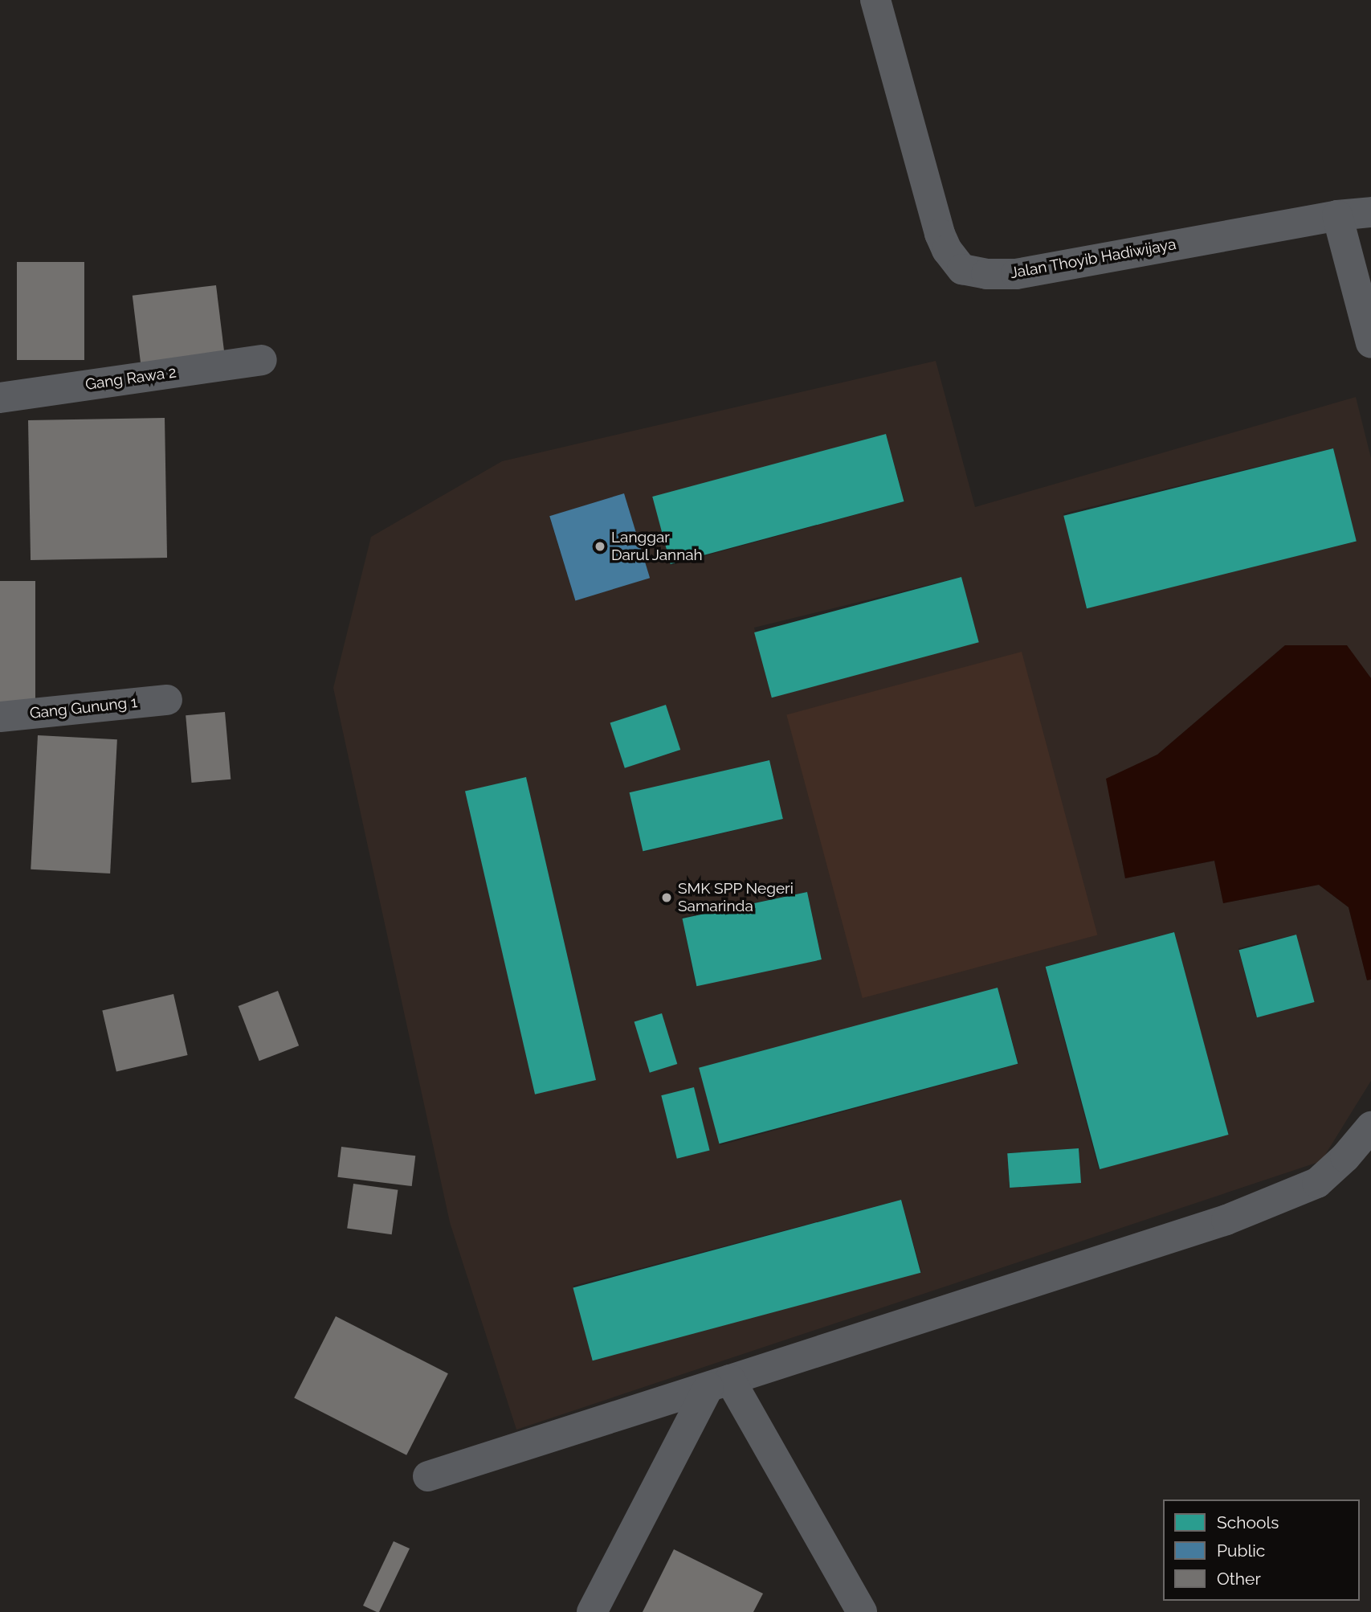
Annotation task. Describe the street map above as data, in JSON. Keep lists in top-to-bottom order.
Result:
{
  "streets": {
    "street": ["Jalan Thoyib Hadiwijaya", "Gang Rawa 2", "Gang Gunung 1"]
  },
  "places": ["Langgar Darul Jannah", "SMK SPP Negeri Samarinda"],
  "legend": ["Schools", "Public", "Other"]
}
